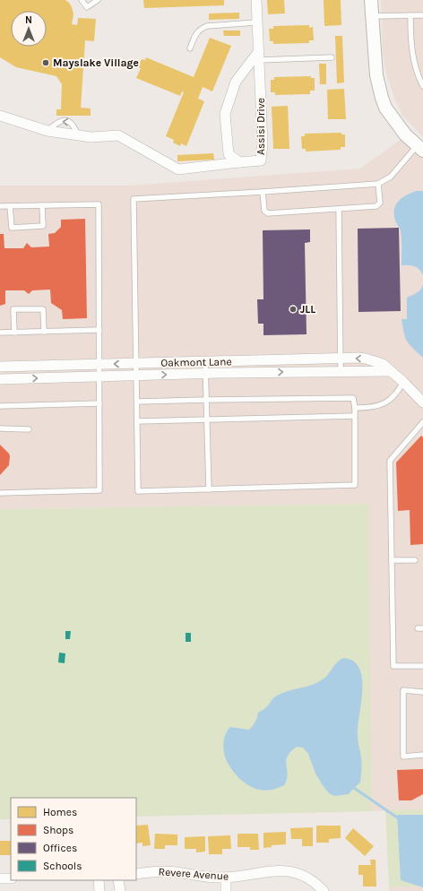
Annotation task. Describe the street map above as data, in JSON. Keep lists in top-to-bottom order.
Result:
{
  "streets": {
    "street": ["Assisi Drive", "Oakmont Lane", "Revere Avenue"]
  },
  "places": ["Mayslake Village", "JLL"],
  "legend": [
    "Homes",
    "Shops",
    "Offices",
    "Schools"
  ],
  "north": "top"
}
